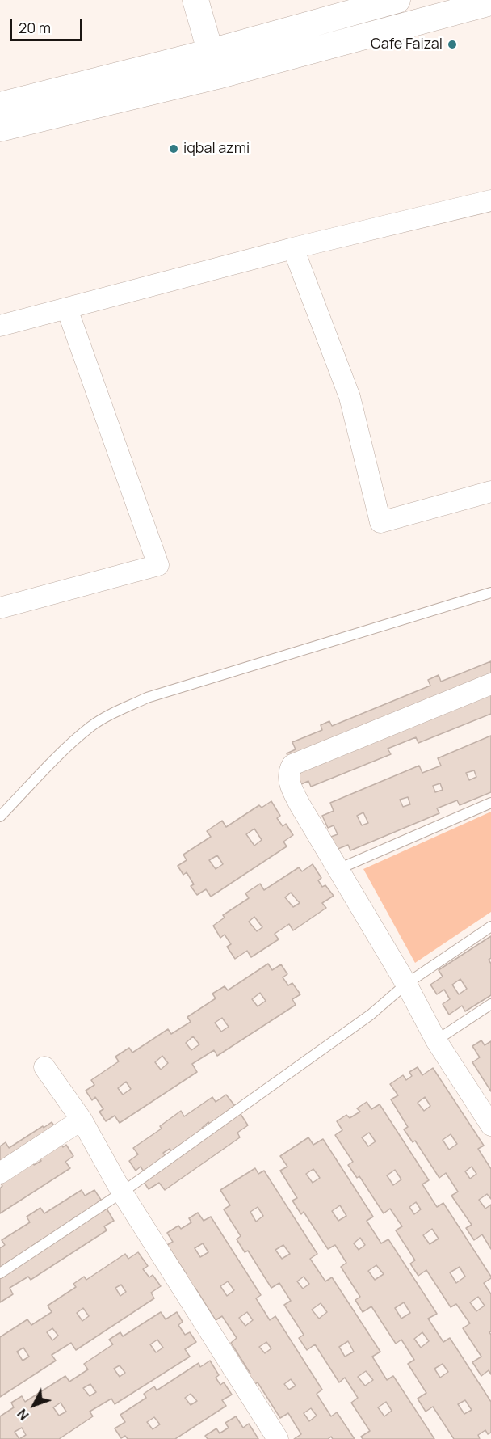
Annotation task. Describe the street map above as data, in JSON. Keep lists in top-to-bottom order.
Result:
{
  "places": ["Cafe Faizal", "iqbal azmi"],
  "scale_bar": "20 m",
  "north": "bottom left"
}
